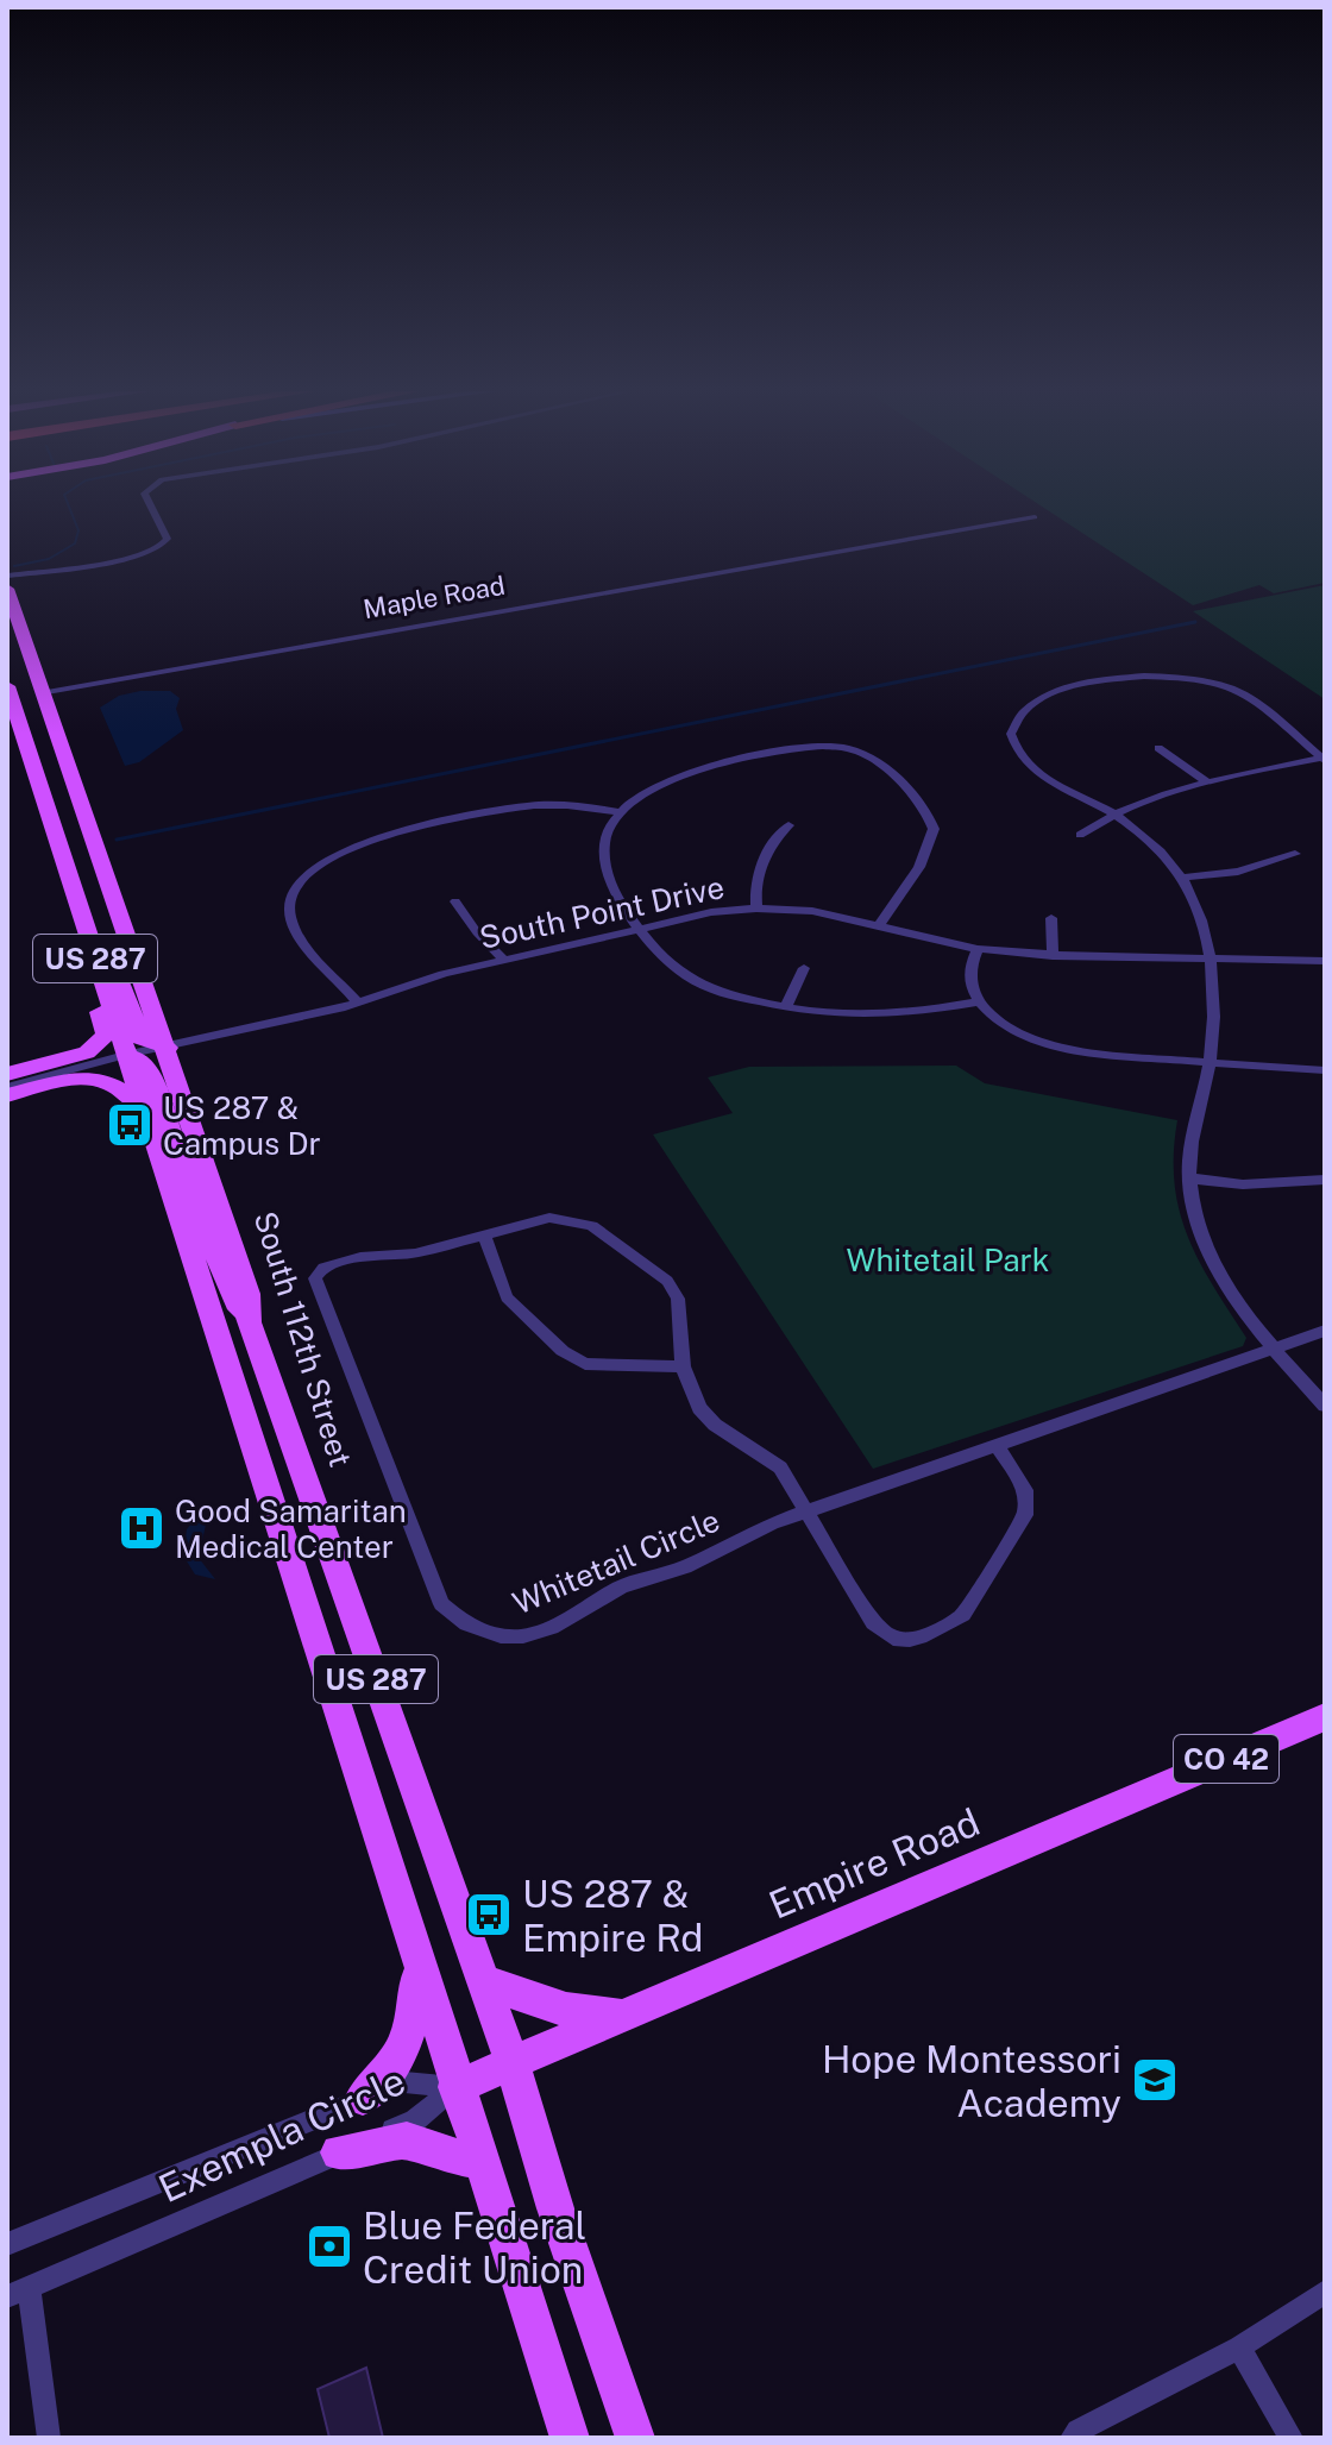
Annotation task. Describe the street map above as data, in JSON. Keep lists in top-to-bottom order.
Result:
{
  "streets": {
    "main road": [
      "Maple Road",
      "US 287",
      "South 112th Street",
      "CO 42",
      "Empire Road"
    ],
    "street": ["South Point Drive", "Whitetail Circle", "Exempla Circle"]
  },
  "crossings": [
    ["Maple Road", "US 287"],
    ["Maple Road", "South 112th Street"],
    ["South Point Drive", "US 287"],
    ["South Point Drive", "South 112th Street"],
    ["US 287", "Empire Road"],
    ["US 287", "Exempla Circle"],
    ["South 112th Street", "Empire Road"],
    ["Empire Road", "Exempla Circle"]
  ],
  "parks": ["Whitetail Park"],
  "places": {
    "bus stop": ["US 287 & Campus Dr", "US 287 & Empire Rd"],
    "hospital": ["Good Samaritan Medical Center"],
    "school or university": ["Hope Montessori Academy"],
    "bank": ["Blue Federal Credit Union"]
  }
}
